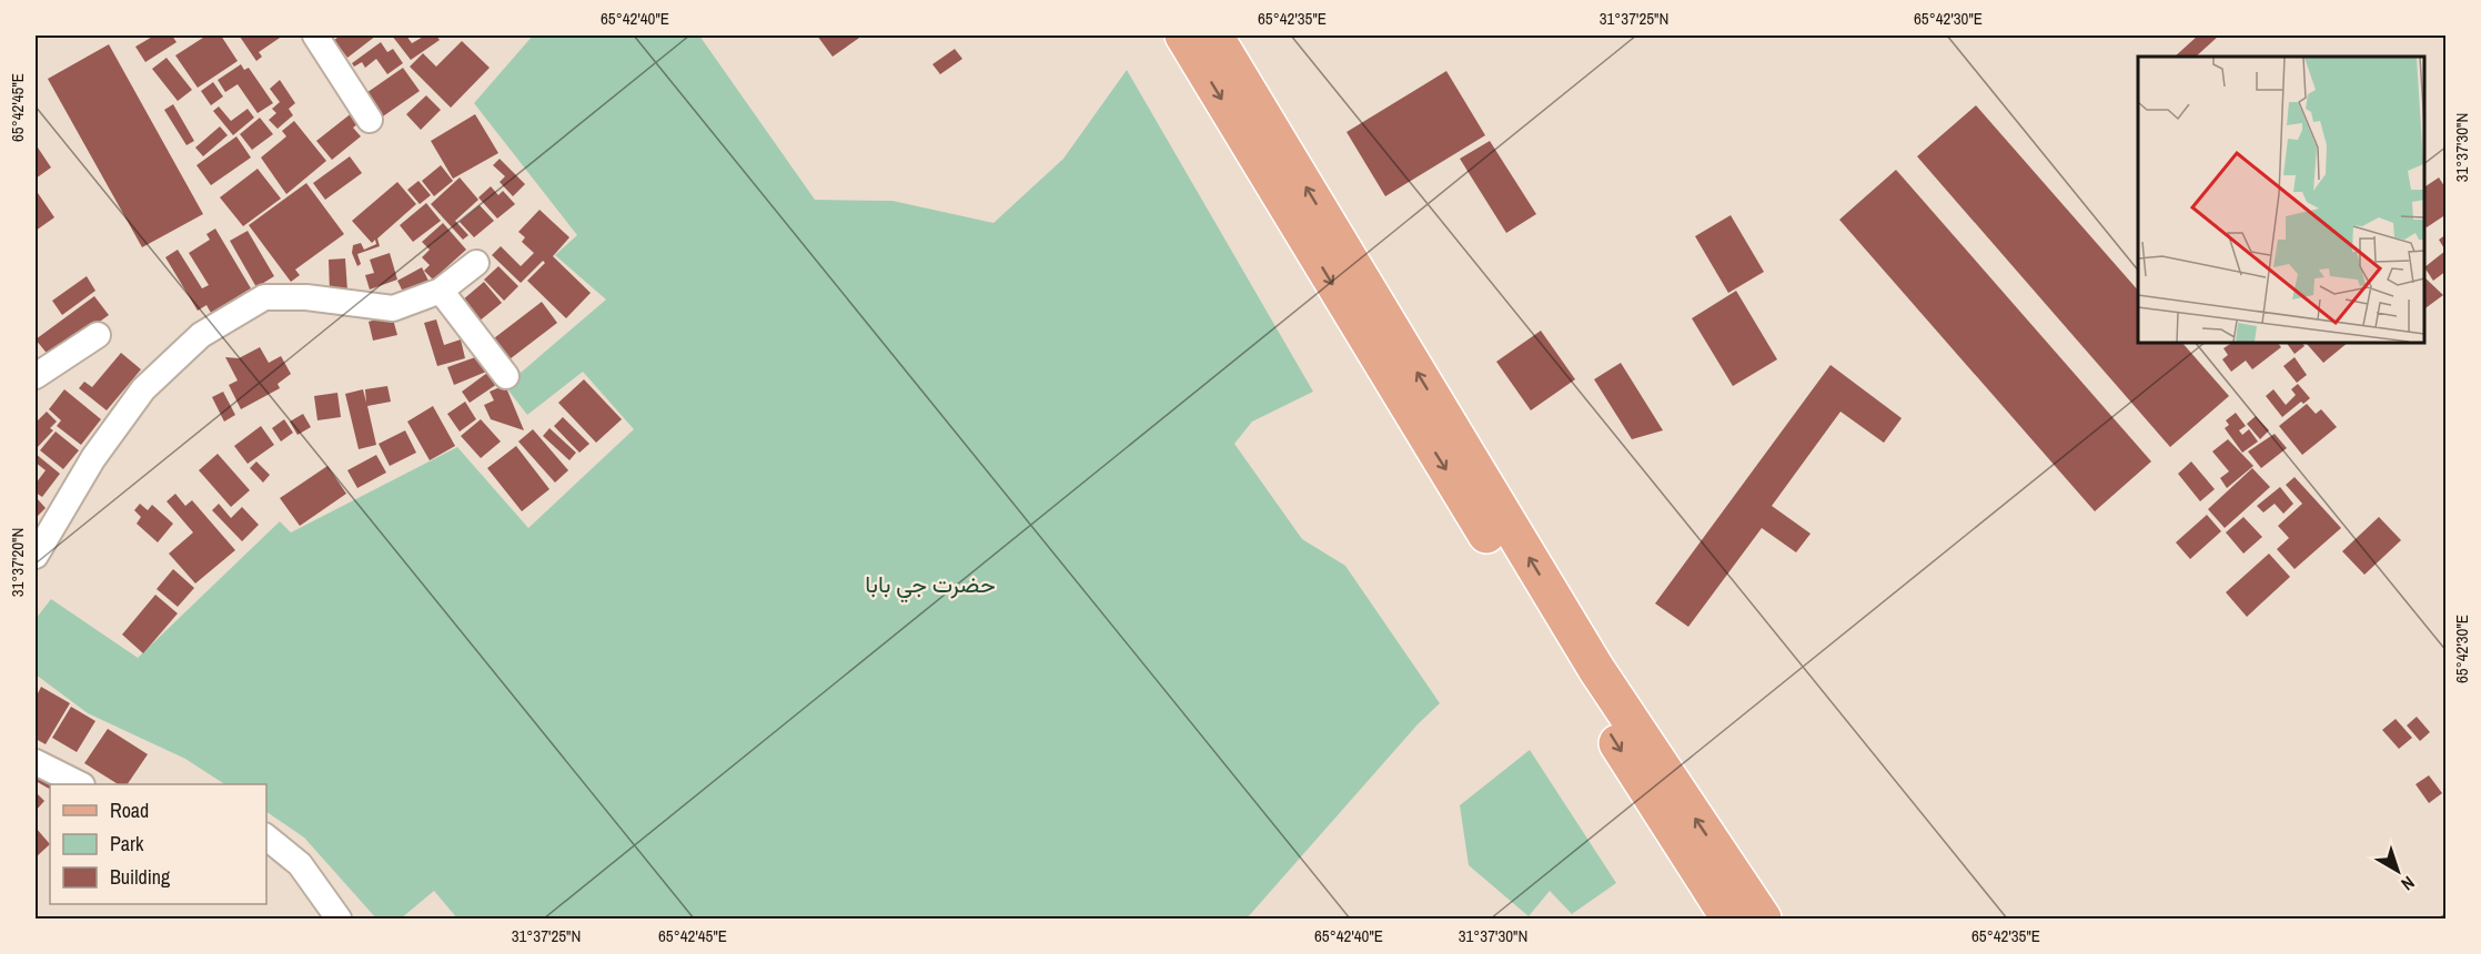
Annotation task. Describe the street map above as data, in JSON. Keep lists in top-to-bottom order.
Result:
{
  "parks": ["حضرت جي بابا"],
  "legend": ["Road", "Park", "Building"],
  "north": "bottom right",
  "coordinates": [
    "65°42'40\"E",
    "65°42'35\"E",
    "31°37'25\"N",
    "65°42'30\"E",
    "65°42'45\"E",
    "31°37'30\"N",
    "31°37'20\"N"
  ]
}
